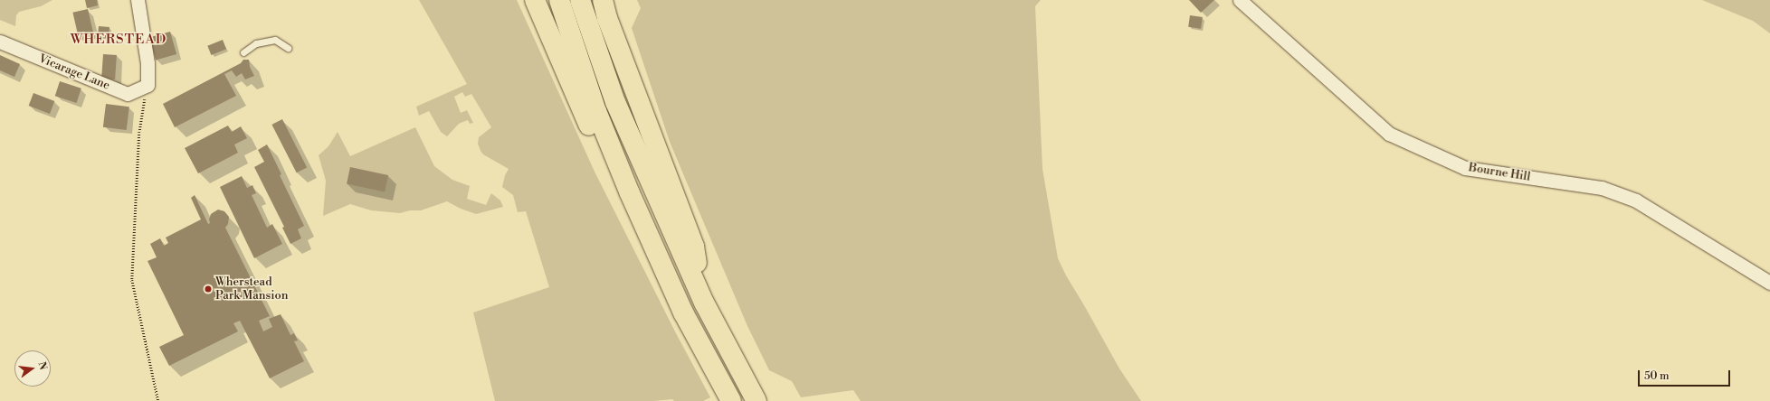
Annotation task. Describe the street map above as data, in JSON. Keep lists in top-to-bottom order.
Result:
{
  "streets": {
    "street": ["Vicarage Lane", "Bourne Hill"]
  },
  "districts": ["WHERSTEAD"],
  "places": ["Wherstead Park Mansion"],
  "scale_bar": "50 m",
  "north": "right"
}
